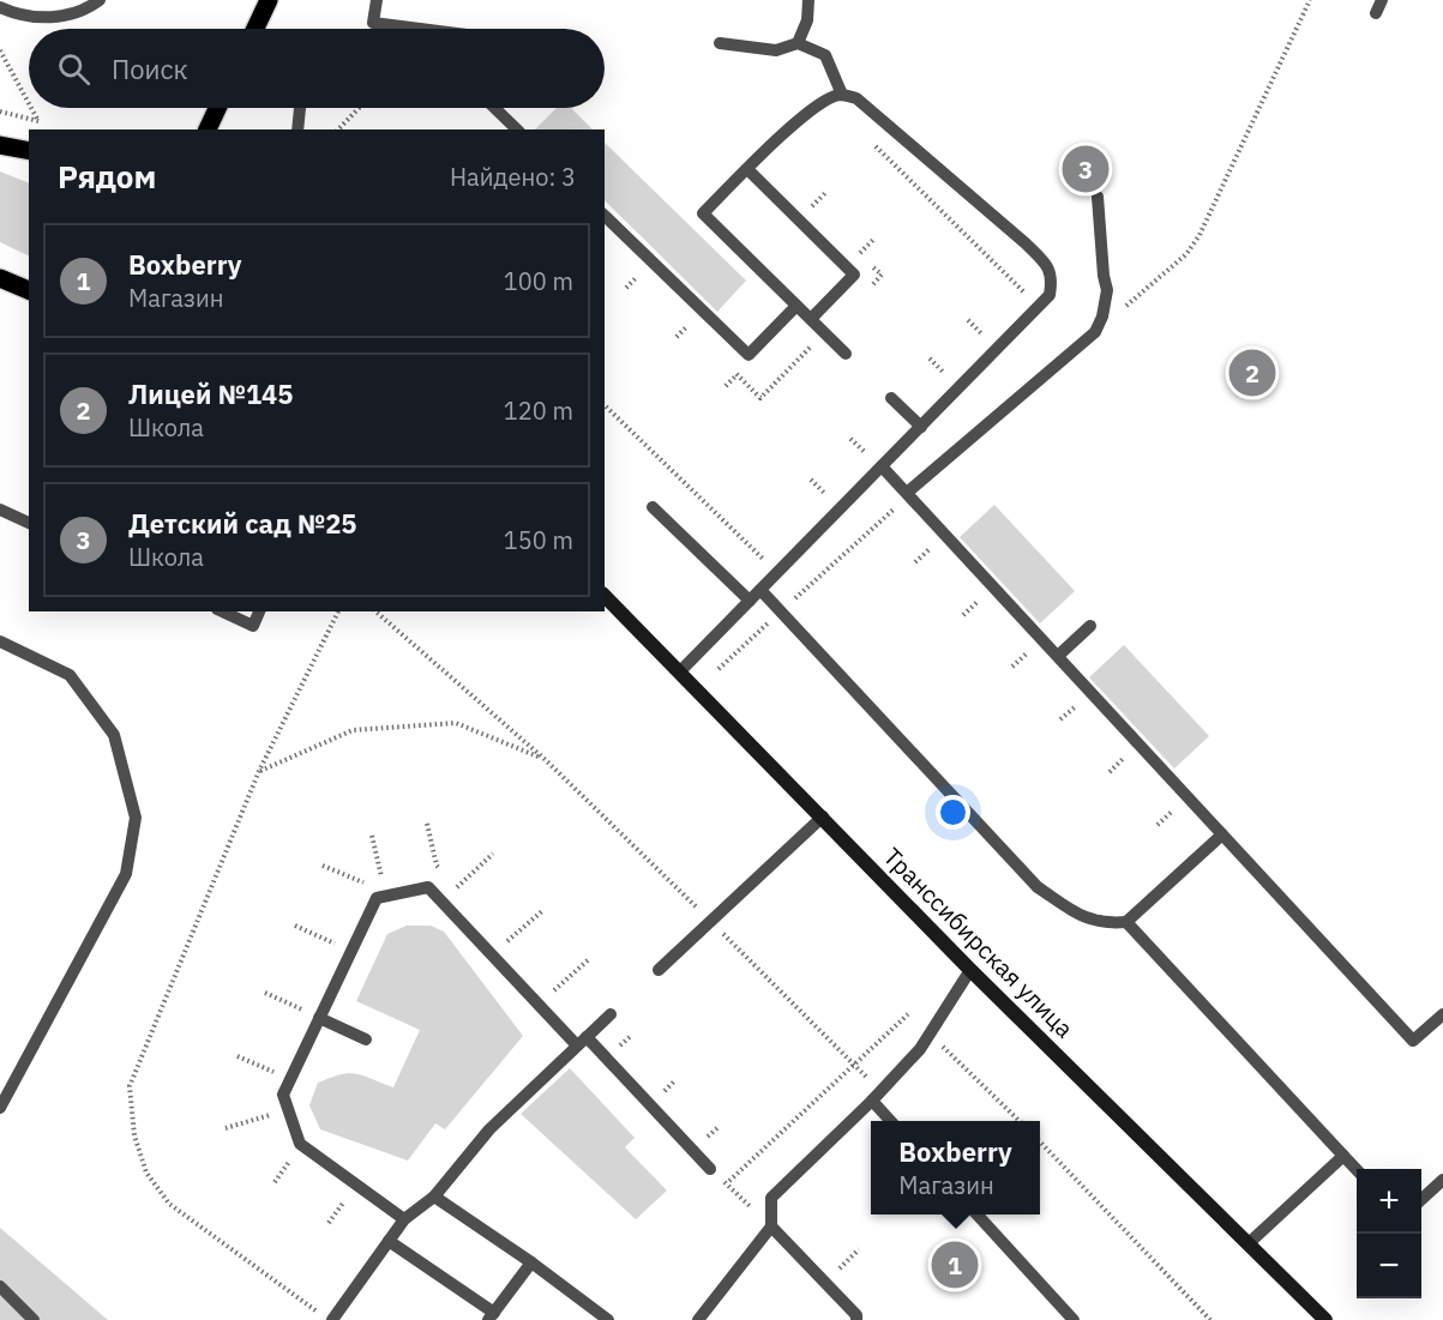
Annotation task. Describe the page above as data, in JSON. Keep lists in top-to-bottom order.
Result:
{
  "streets": {
    "main road": ["Транссибирская улица"]
  },
  "page": {
    "search": "Поиск",
    "heading": ["Рядом", "Найдено: 3"],
    "pins": ["3", "2", "1"],
    "list": [
      {
        "mark": "1",
        "name": "Boxberry",
        "note": "Магазин",
        "value": "100 m"
      },
      {
        "mark": "2",
        "name": "Лицей №145",
        "note": "Школа",
        "value": "120 m"
      },
      {
        "mark": "3",
        "name": "Детский сад №25",
        "note": "Школа",
        "value": "150 m"
      }
    ],
    "popup": ["Boxberry", "Магазин"],
    "map_buttons": ["+", "−"]
  }
}
